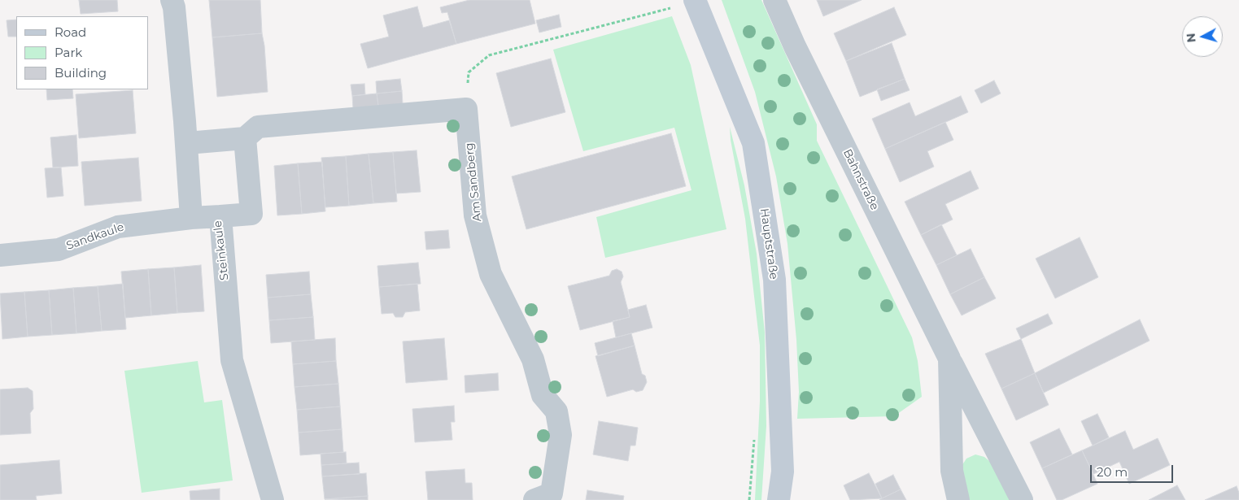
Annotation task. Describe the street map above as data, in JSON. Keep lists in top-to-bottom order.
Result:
{
  "streets": {
    "main road": ["Hauptstraße"],
    "street": [
      "Bahnstraße",
      "Am Sandberg",
      "Sandkaule",
      "Steinkaule"
    ]
  },
  "crossings": [
    ["Sandkaule", "Steinkaule"]
  ],
  "legend": ["Road", "Park", "Building"],
  "scale_bar": "20 m",
  "north": "left"
}
